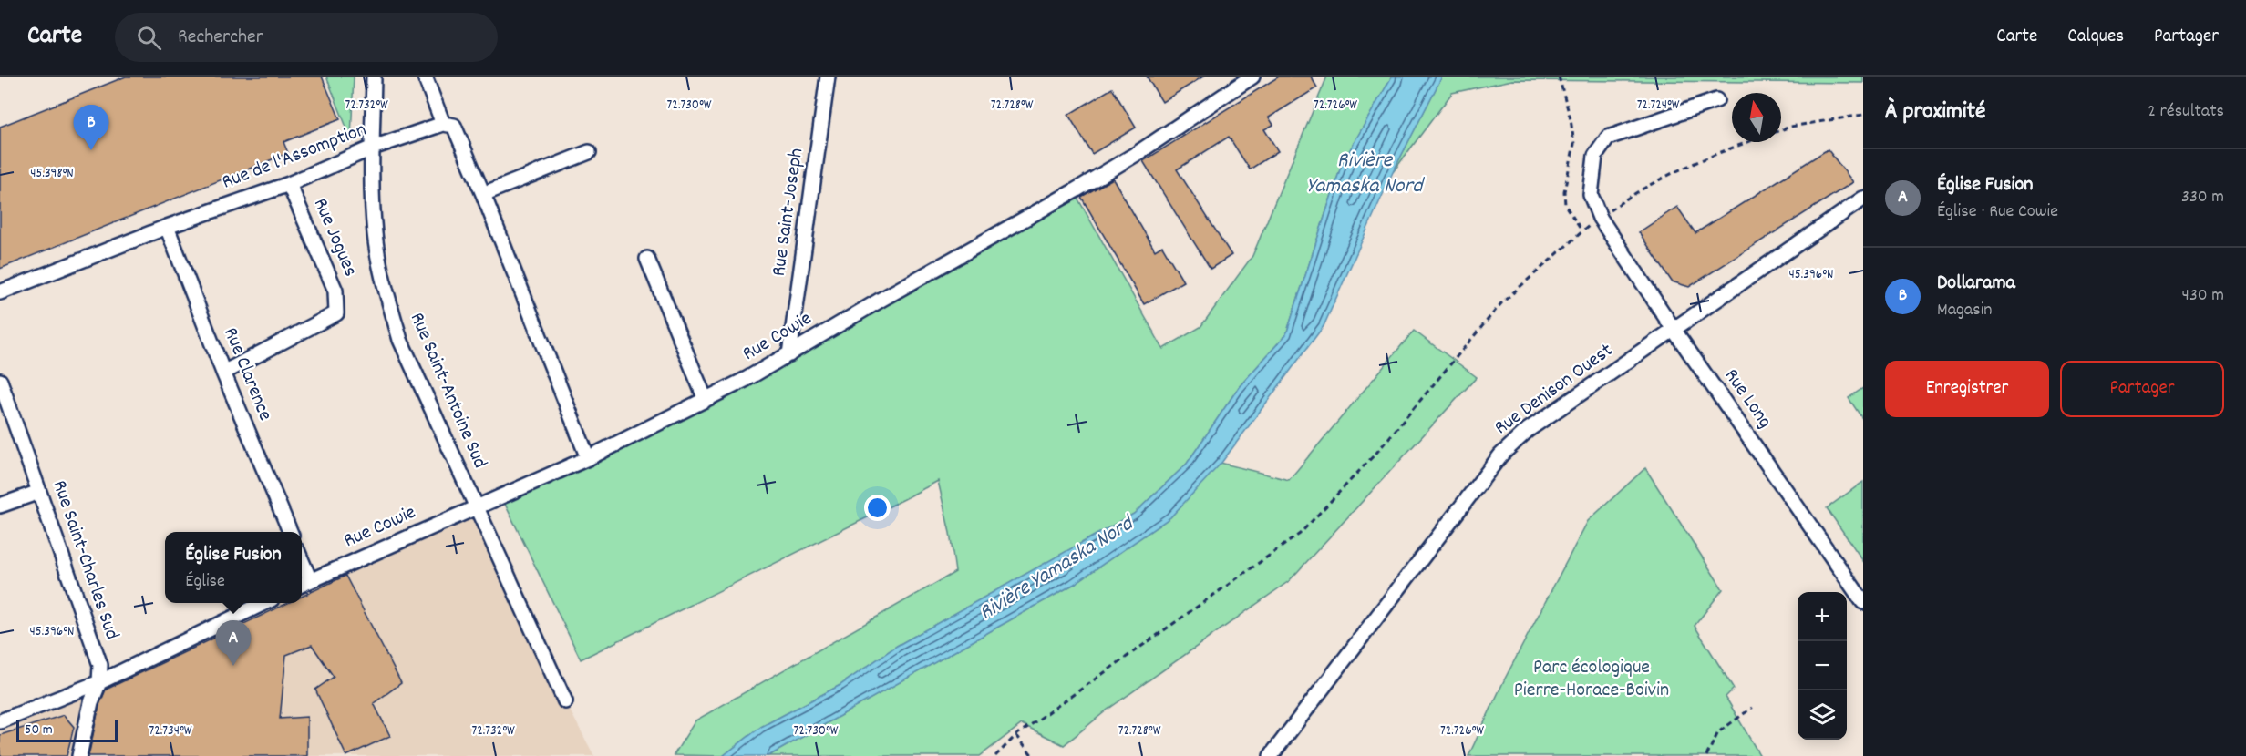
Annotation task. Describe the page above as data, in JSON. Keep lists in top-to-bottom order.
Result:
{
  "streets": {
    "street": [
      "Rue de l'Assomption",
      "Rue Saint-Joseph",
      "Rue Jogues",
      "Rue Cowie",
      "Rue Clarence",
      "Rue Denison Ouest",
      "Rue Saint-Antoine Sud",
      "Rue Long",
      "Rue Saint-Charles Sud"
    ]
  },
  "crossings": [
    ["Rue de l'Assomption", "Rue Jogues"],
    ["Rue de l'Assomption", "Rue Clarence"],
    ["Rue de l'Assomption", "Rue Saint-Antoine Sud"],
    ["Rue Saint-Joseph", "Rue Cowie"],
    ["Rue Jogues", "Rue Clarence"],
    ["Rue Cowie", "Rue Saint-Antoine Sud"],
    ["Rue Denison Ouest", "Rue Long"]
  ],
  "water": ["Rivière Yamaska Nord"],
  "parks": ["Parc écologique Pierre-Horace-Boivin"],
  "scale_bar": "50 m",
  "north": "top",
  "page": {
    "header": "Carte",
    "search": "Rechercher",
    "nav": ["Carte", "Calques", "Partager"],
    "heading": ["À proximité", "2 résultats"],
    "pins": ["B", "A"],
    "list": [
      {
        "mark": "A",
        "name": "Église Fusion",
        "note": "Église · Rue Cowie",
        "value": "330 m"
      },
      {
        "mark": "B",
        "name": "Dollarama",
        "note": "Magasin",
        "value": "430 m"
      }
    ],
    "buttons": ["Enregistrer", "Partager"],
    "popup": ["Église Fusion", "Église"],
    "map_buttons": ["+", "−"],
    "scale": "50 m"
  },
  "coordinates": [
    "72.732°W",
    "72.730°W",
    "72.728°W",
    "72.726°W",
    "72.724°W",
    "45.398°N",
    "45.396°N",
    "72.734°W"
  ]
}
